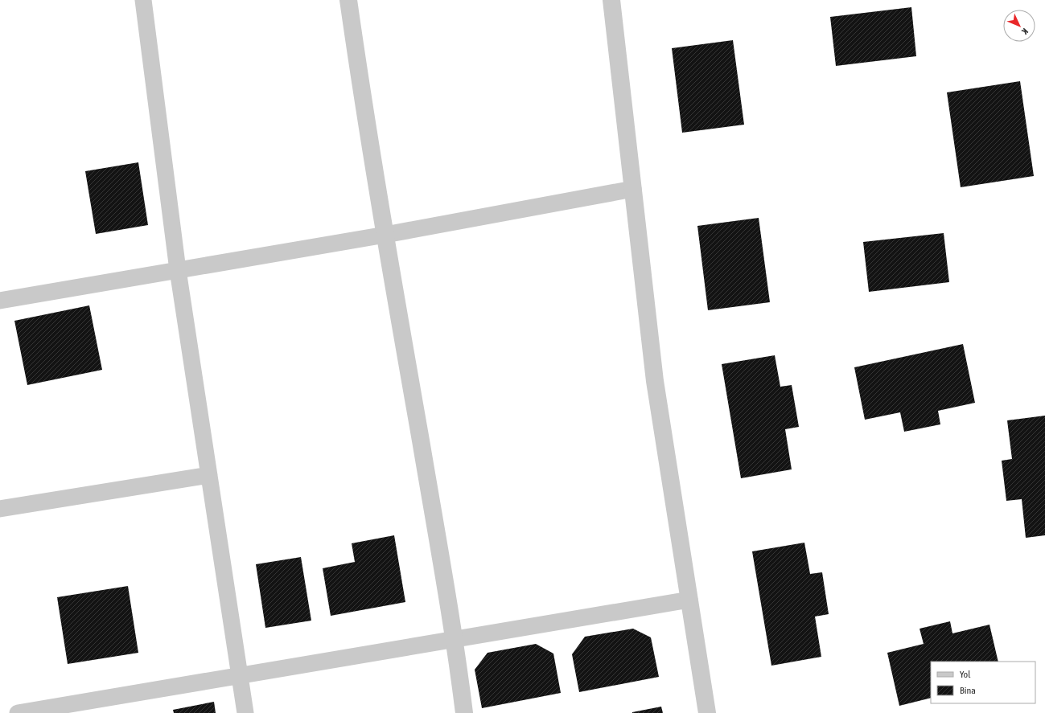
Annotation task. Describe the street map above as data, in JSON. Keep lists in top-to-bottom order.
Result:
{
  "legend": ["Yol", "Bina"],
  "north": "bottom right"
}
